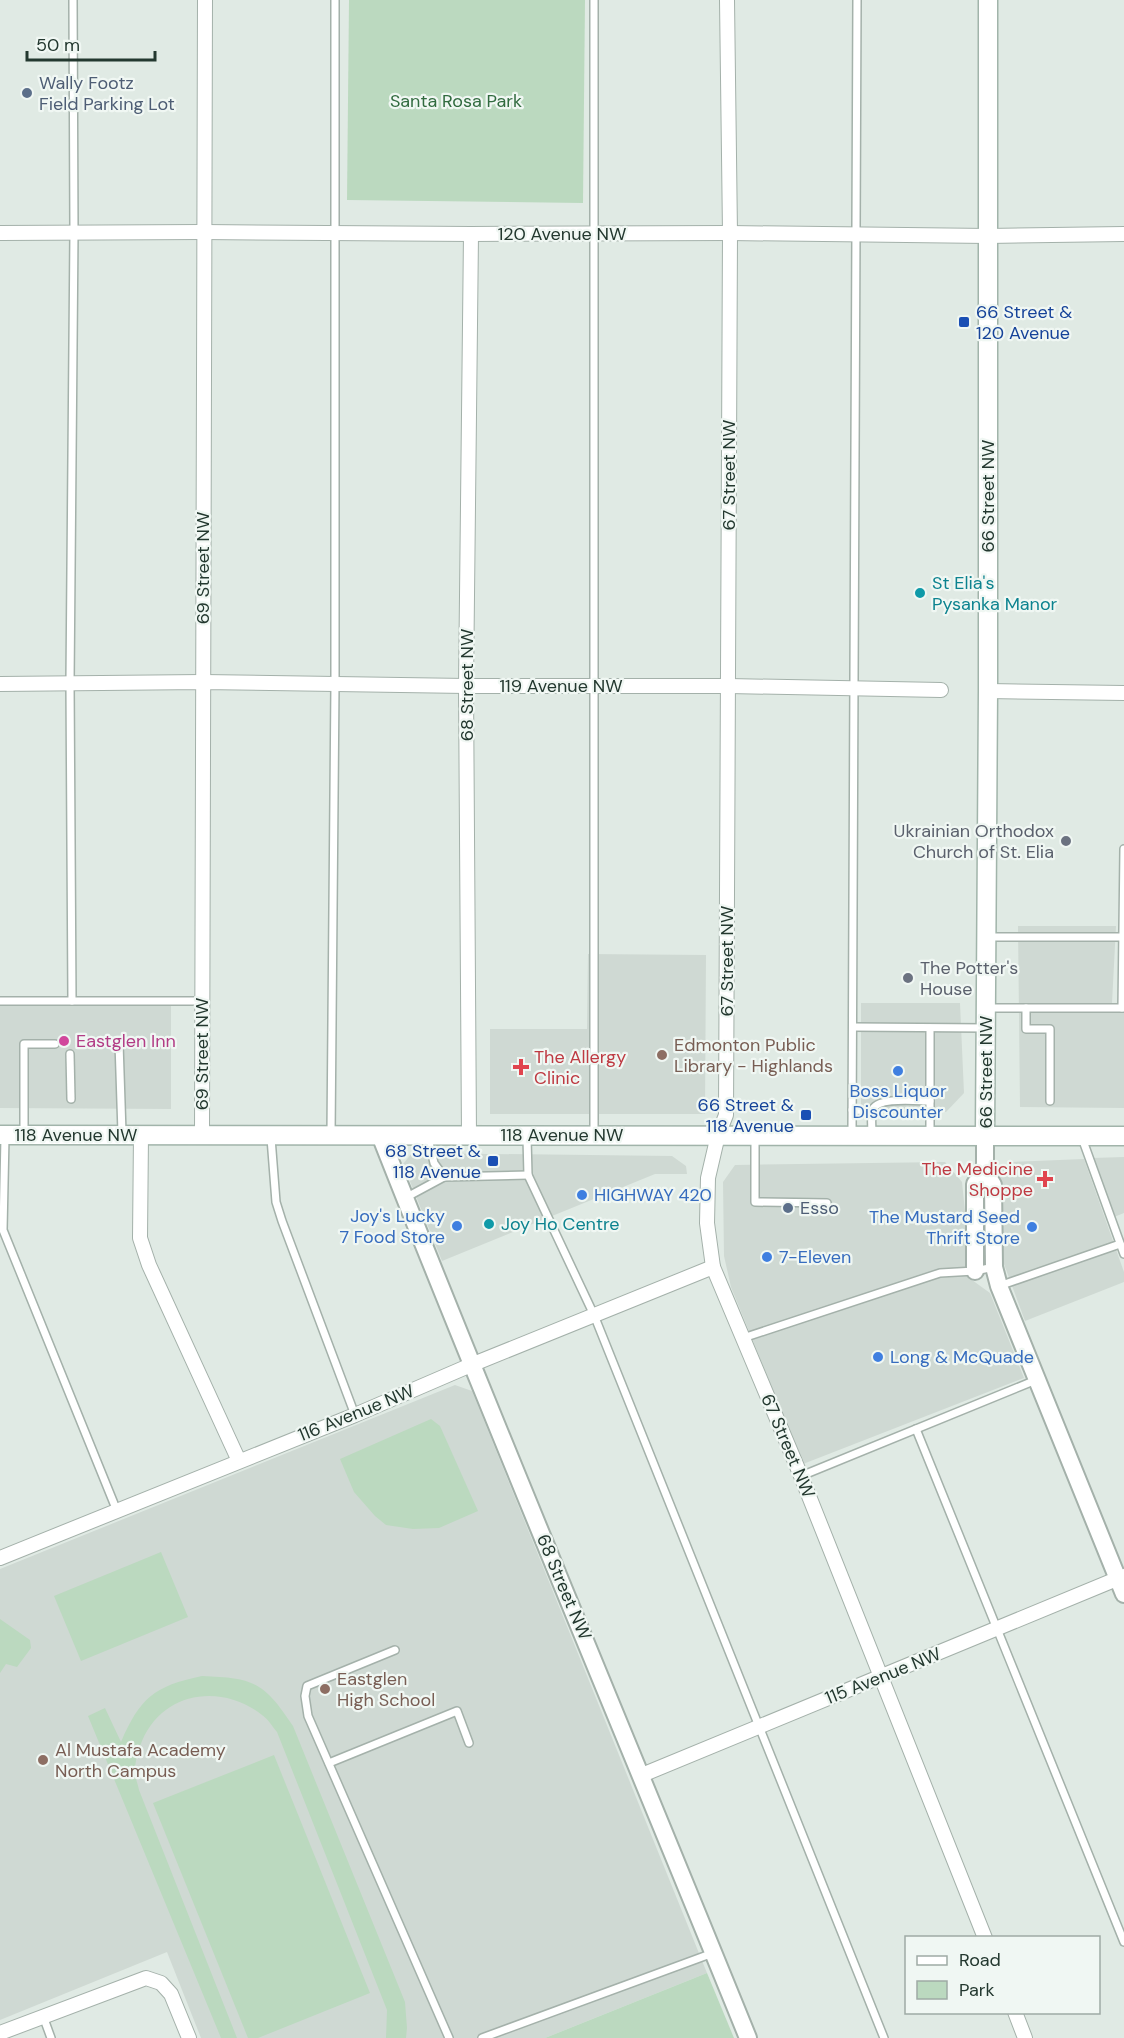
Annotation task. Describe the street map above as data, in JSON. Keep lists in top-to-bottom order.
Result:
{
  "streets": {
    "main road": ["66 Street NW", "118 Avenue NW"],
    "street": [
      "120 Avenue NW",
      "67 Street NW",
      "69 Street NW",
      "68 Street NW",
      "119 Avenue NW",
      "116 Avenue NW",
      "115 Avenue NW"
    ]
  },
  "crossings": [
    ["120 Avenue NW", "67 Street NW"],
    ["120 Avenue NW", "66 Street NW"],
    ["120 Avenue NW", "69 Street NW"],
    ["120 Avenue NW", "68 Street NW"],
    ["67 Street NW", "119 Avenue NW"],
    ["67 Street NW", "118 Avenue NW"],
    ["67 Street NW", "116 Avenue NW"],
    ["67 Street NW", "115 Avenue NW"],
    ["66 Street NW", "118 Avenue NW"],
    ["66 Street NW", "115 Avenue NW"],
    ["69 Street NW", "119 Avenue NW"],
    ["69 Street NW", "118 Avenue NW"],
    ["68 Street NW", "119 Avenue NW"],
    ["68 Street NW", "118 Avenue NW"],
    ["68 Street NW", "116 Avenue NW"],
    ["68 Street NW", "115 Avenue NW"]
  ],
  "parks": ["Santa Rosa Park"],
  "places": {
    "other": [
      "Wally Footz Field Parking Lot",
      "St Elia's Pysanka Manor",
      "Ukrainian Orthodox Church of St. Elia",
      "The Potter's House",
      "Eastglen Inn",
      "Edmonton Public Library - Highlands",
      "Boss Liquor Discounter",
      "HIGHWAY 420",
      "Esso",
      "Joy Ho Centre",
      "Joy's Lucky 7 Food Store",
      "The Mustard Seed Thrift Store",
      "7-Eleven",
      "Long & McQuade",
      "Eastglen High School",
      "Al Mustafa Academy North Campus"
    ],
    "transit": ["66 Street & 120 Avenue", "66 Street & 118 Avenue", "68 Street & 118 Avenue"],
    "health": ["The Allergy Clinic", "The Medicine Shoppe"]
  },
  "legend": ["Road", "Park"],
  "scale_bar": "50 m"
}
